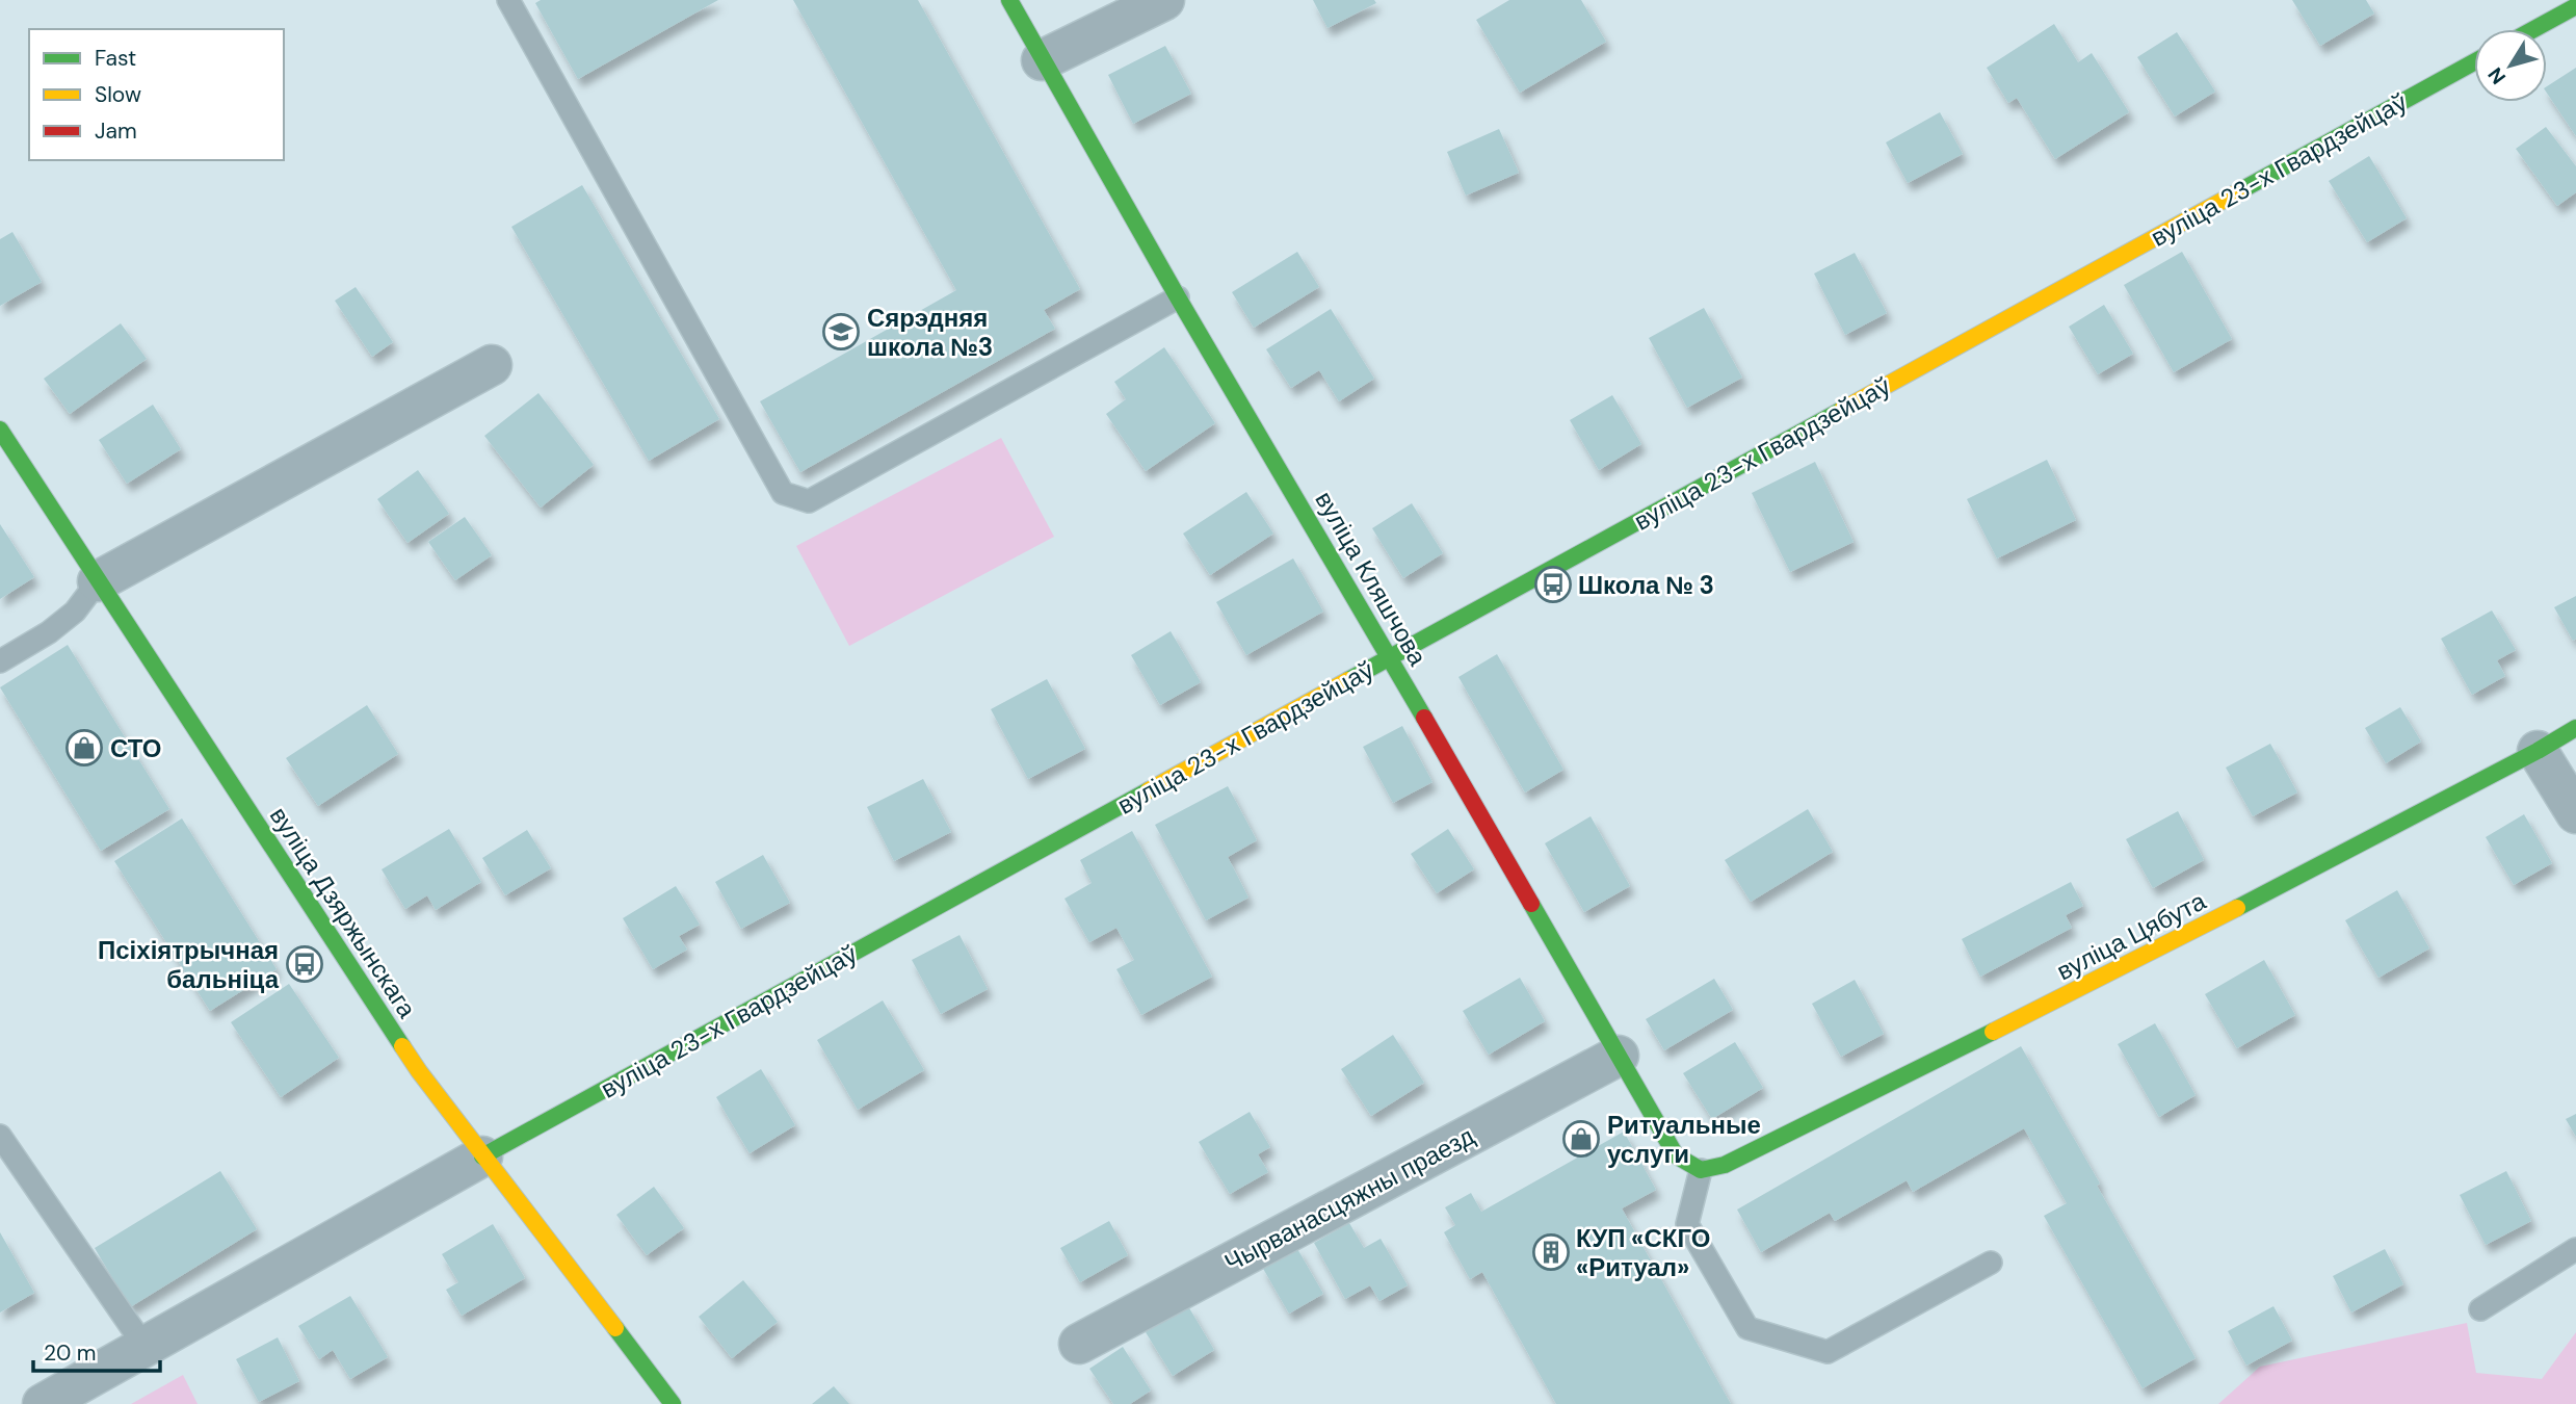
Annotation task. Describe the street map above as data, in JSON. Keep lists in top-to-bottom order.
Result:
{
  "streets": {
    "street": [
      "вуліца 23-х Гвардзейцаў",
      "вуліца Кляшчова",
      "вуліца Дзяржынскага",
      "вуліца Цябута",
      "Чырванасцяжны праезд"
    ]
  },
  "crossings": [
    ["вуліца 23-х Гвардзейцаў", "вуліца Кляшчова"],
    ["вуліца 23-х Гвардзейцаў", "вуліца Дзяржынскага"],
    ["вуліца Кляшчова", "вуліца Цябута"],
    ["вуліца Кляшчова", "Чырванасцяжны праезд"]
  ],
  "places": {
    "school or university": ["Сярэдняя школа №3"],
    "bus stop": ["Школа № 3", "Псіхіятрычная бальніца"],
    "shop": ["СТО", "Ритуальные услуги"],
    "building": ["КУП «СКГО «Ритуал»"]
  },
  "legend": ["Fast", "Slow", "Jam"],
  "scale_bar": "20 m",
  "north": "bottom left"
}
